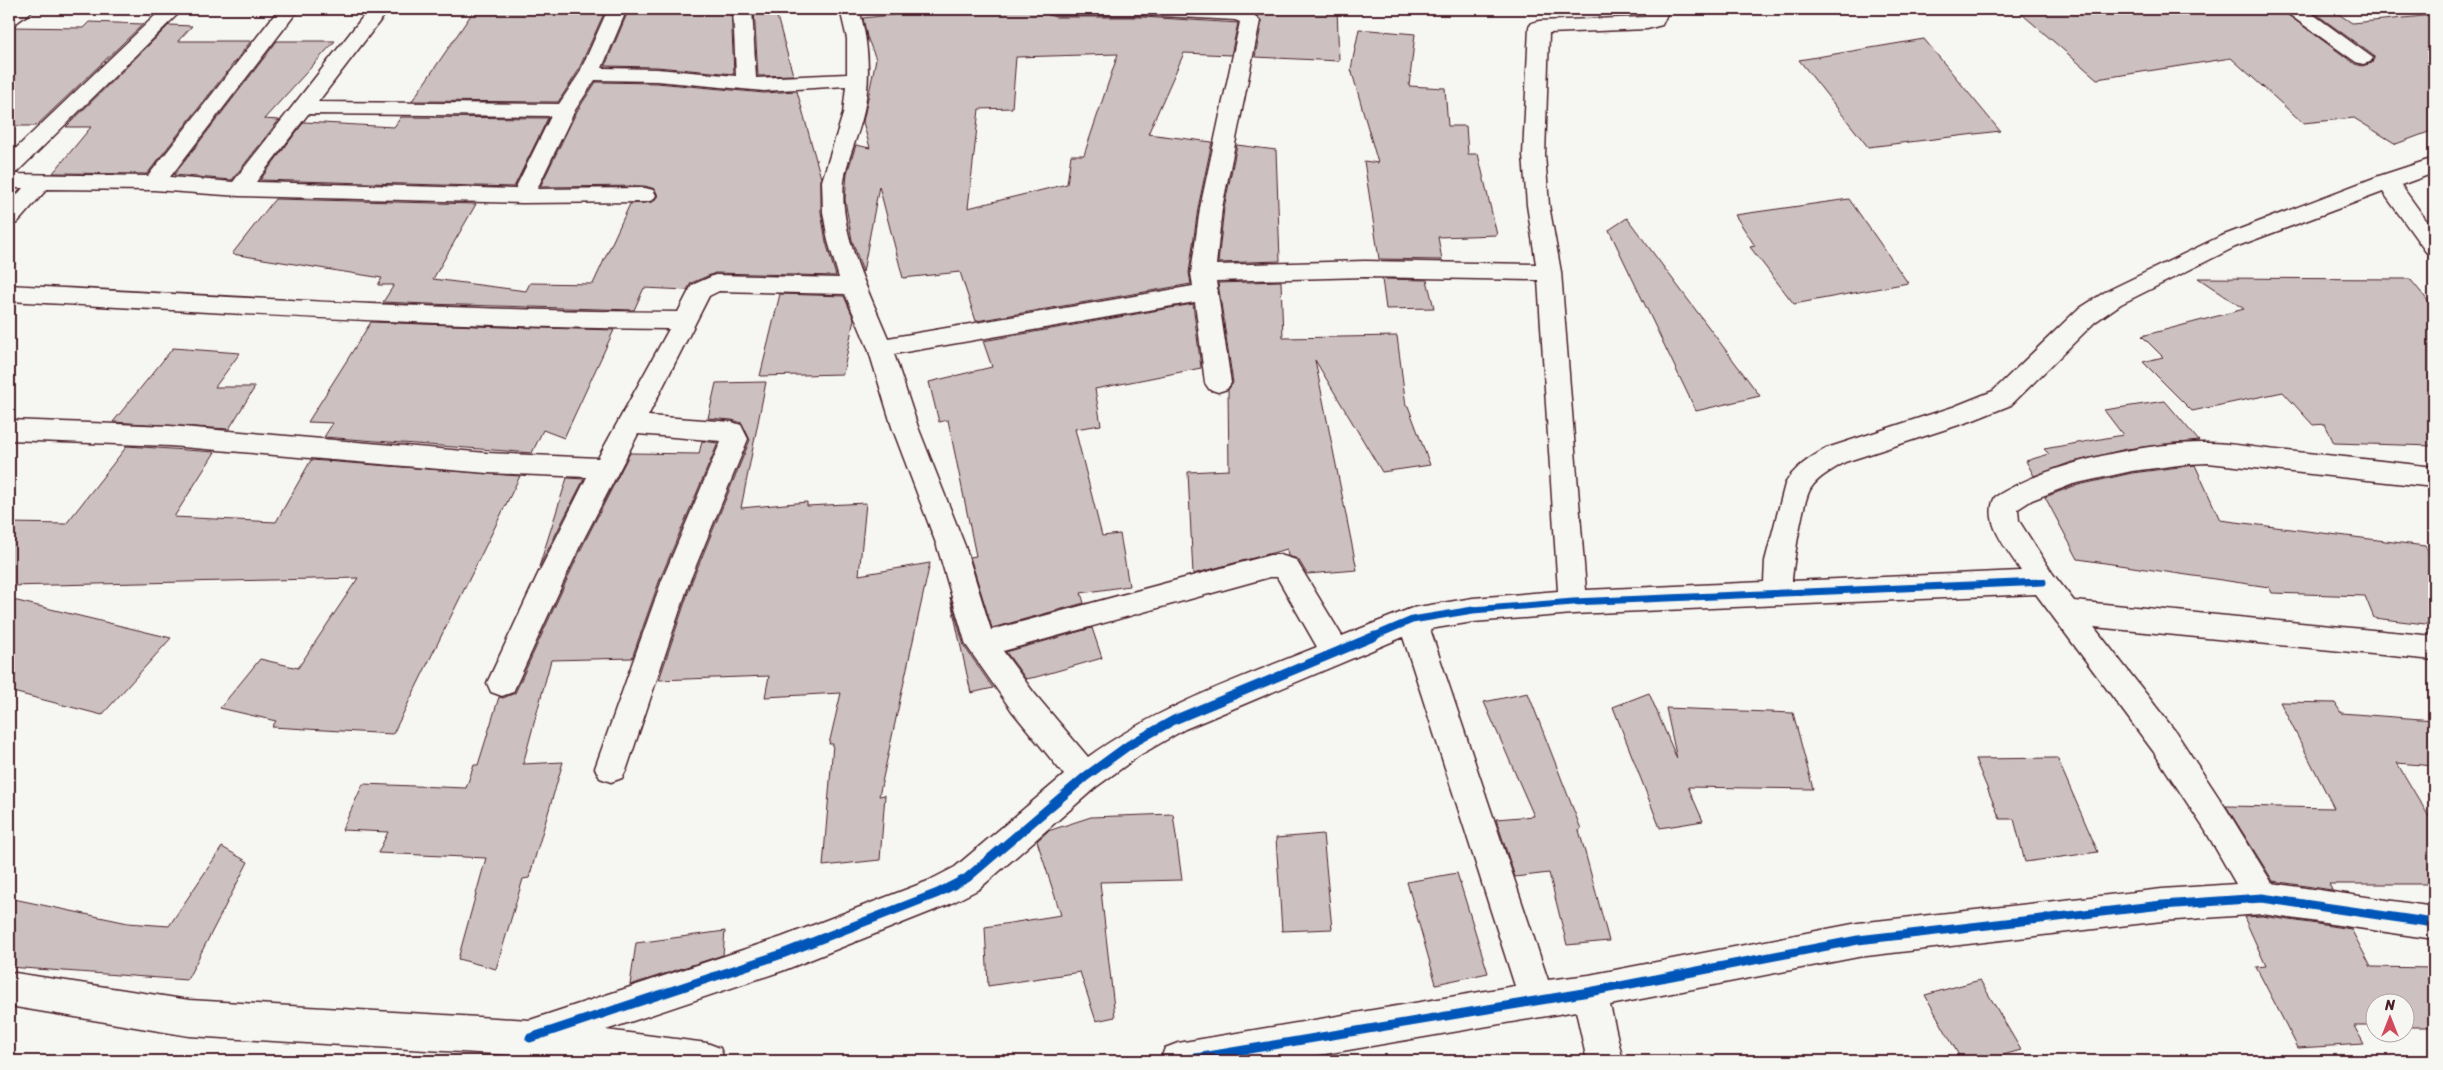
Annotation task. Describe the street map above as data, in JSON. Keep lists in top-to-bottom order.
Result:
{
  "north": "top"
}
